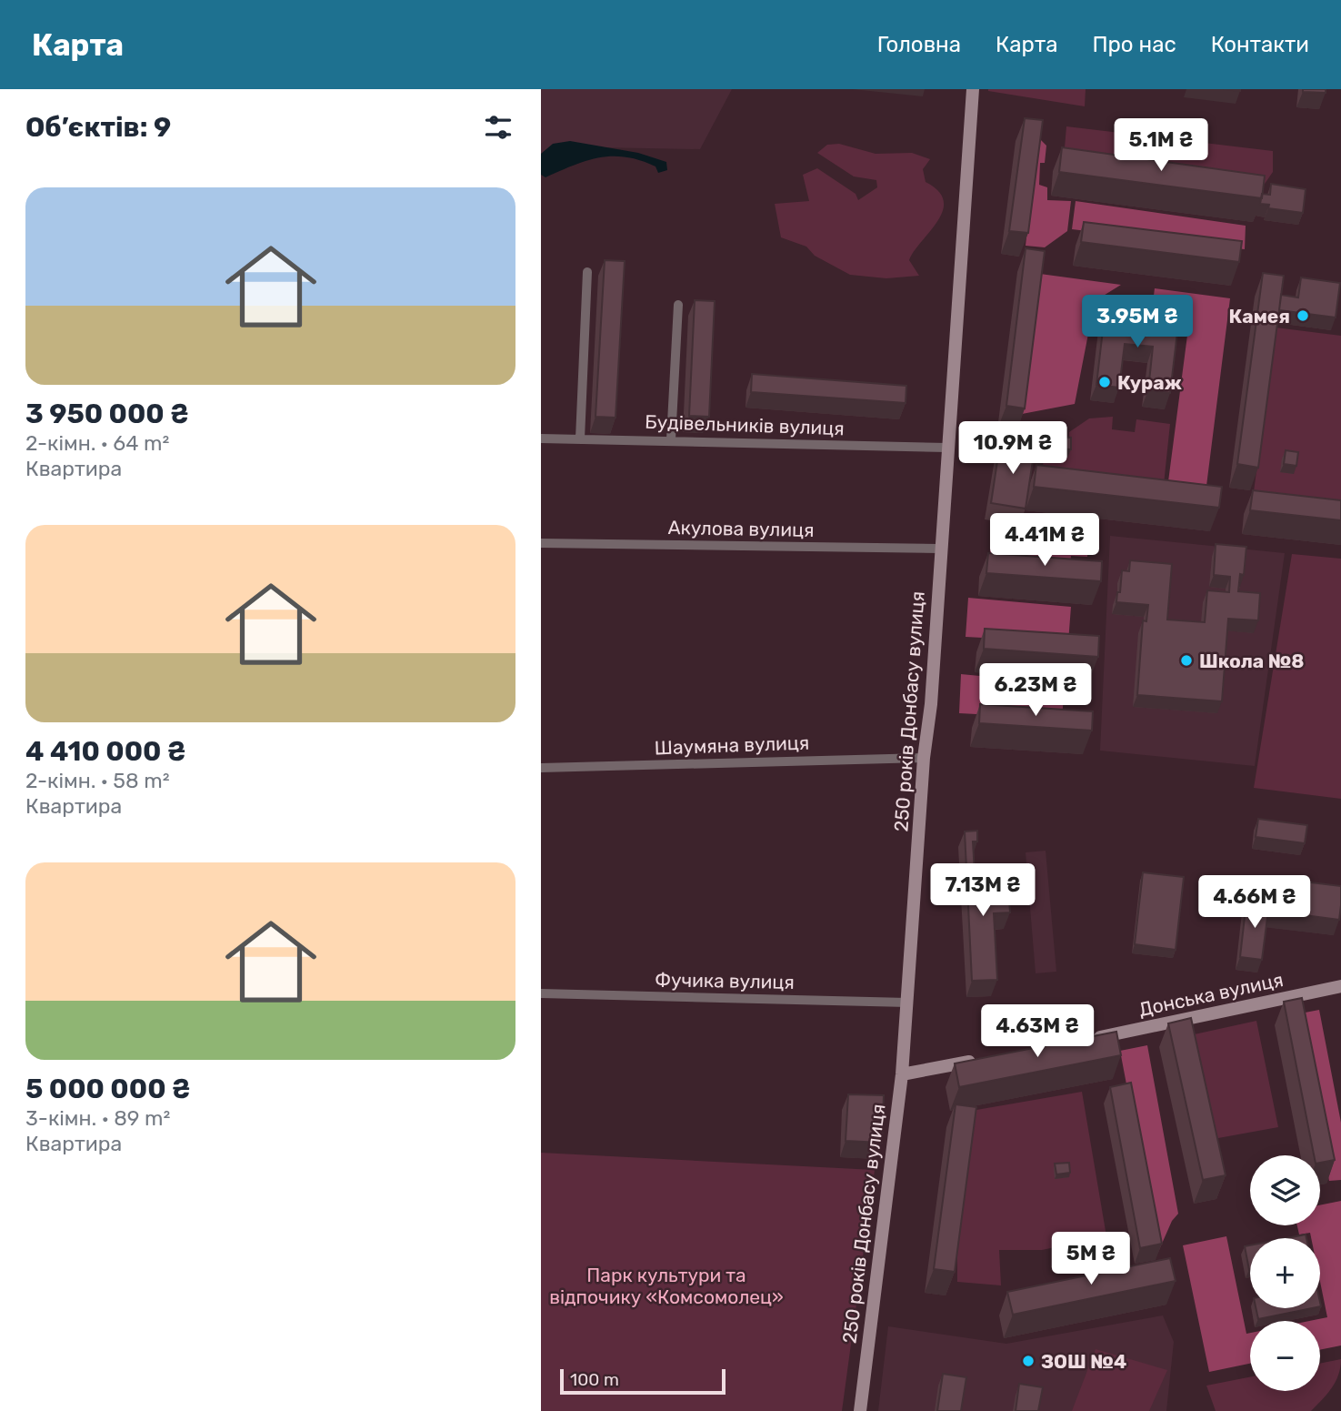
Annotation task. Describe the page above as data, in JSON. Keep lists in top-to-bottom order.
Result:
{
  "streets": {
    "street": [
      "Будівельників вулиця",
      "Акулова вулиця",
      "250 років Донбасу вулиця",
      "Шаумяна вулиця",
      "Фучика вулиця",
      "Донська вулиця"
    ]
  },
  "crossings": [
    ["Будівельників вулиця", "250 років Донбасу вулиця"],
    ["Акулова вулиця", "250 років Донбасу вулиця"],
    ["250 років Донбасу вулиця", "Шаумяна вулиця"],
    ["250 років Донбасу вулиця", "Фучика вулиця"]
  ],
  "parks": ["Парк культури та відпочику «Комсомолец»"],
  "places": [
    "Камея",
    "Кураж",
    "Школа №8",
    "ЗОШ №4"
  ],
  "scale_bar": "100 m",
  "page": {
    "header": "Карта",
    "nav": [
      "Головна",
      "Карта",
      "Про нас",
      "Контакти"
    ],
    "heading": "Об’єктів: 9",
    "price": [
      "5.1M ₴",
      "3.95M ₴",
      "10.9M ₴",
      "4.41M ₴",
      "6.23M ₴",
      "7.13M ₴",
      "4.66M ₴",
      "4.63M ₴",
      "5M ₴"
    ],
    "list": [
      {
        "name": "3 950 000 ₴",
        "note": "2-кімн. · 64 m² · Квартира"
      },
      {
        "name": "4 410 000 ₴",
        "note": "2-кімн. · 58 m² · Квартира"
      },
      {
        "name": "5 000 000 ₴",
        "note": "3-кімн. · 89 m² · Квартира"
      }
    ],
    "map_buttons": ["+", "−"],
    "scale": "100 m"
  }
}
